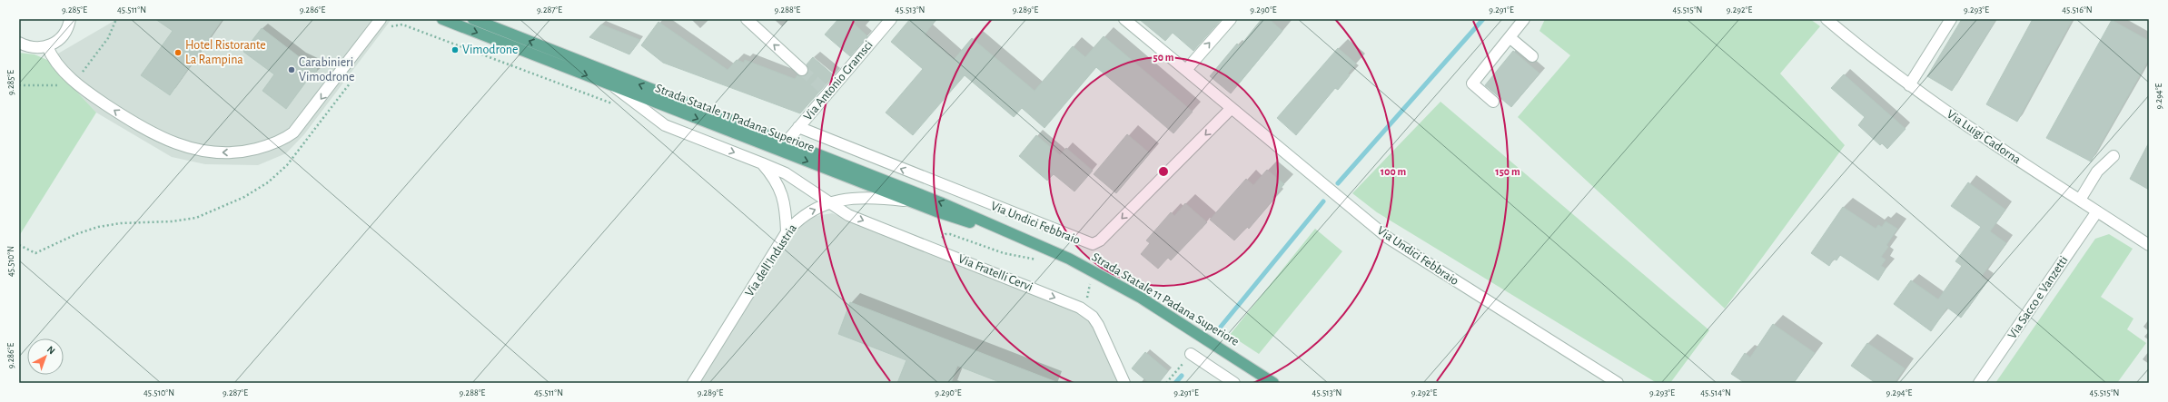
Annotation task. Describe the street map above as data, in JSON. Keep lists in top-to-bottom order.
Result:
{
  "streets": {
    "main road": ["Strada Statale 11 Padana Superiore"],
    "street": [
      "Via Antonio Gramsci",
      "Via Luigi Cadorna",
      "Via Undici Febbraio",
      "Via dell'Industria",
      "Via Fratelli Cervi",
      "Via Sacco e Vanzetti"
    ]
  },
  "crossings": [
    ["Via Antonio Gramsci", "Strada Statale 11 Padana Superiore"],
    ["Via Antonio Gramsci", "Via Undici Febbraio"],
    ["Strada Statale 11 Padana Superiore", "Via dell'Industria"],
    ["Strada Statale 11 Padana Superiore", "Via Fratelli Cervi"],
    ["Via Luigi Cadorna", "Via Sacco e Vanzetti"],
    ["Via dell'Industria", "Via Fratelli Cervi"]
  ],
  "one_way": ["Via Undici Febbraio", "Via Fratelli Cervi"],
  "places": ["Vimodrone", "Hotel Ristorante La Rampina", "Carabinieri Vimodrone"],
  "north": "top right",
  "coordinates": [
    "9.285°E",
    "45.511°N",
    "9.286°E",
    "9.287°E",
    "9.288°E",
    "45.513°N",
    "9.289°E",
    "9.290°E",
    "9.291°E",
    "45.515°N",
    "9.292°E",
    "9.293°E",
    "45.516°N",
    "9.294°E",
    "45.510°N",
    "45.514°N"
  ],
  "rings": ["50 m", "100 m", "150 m"]
}
